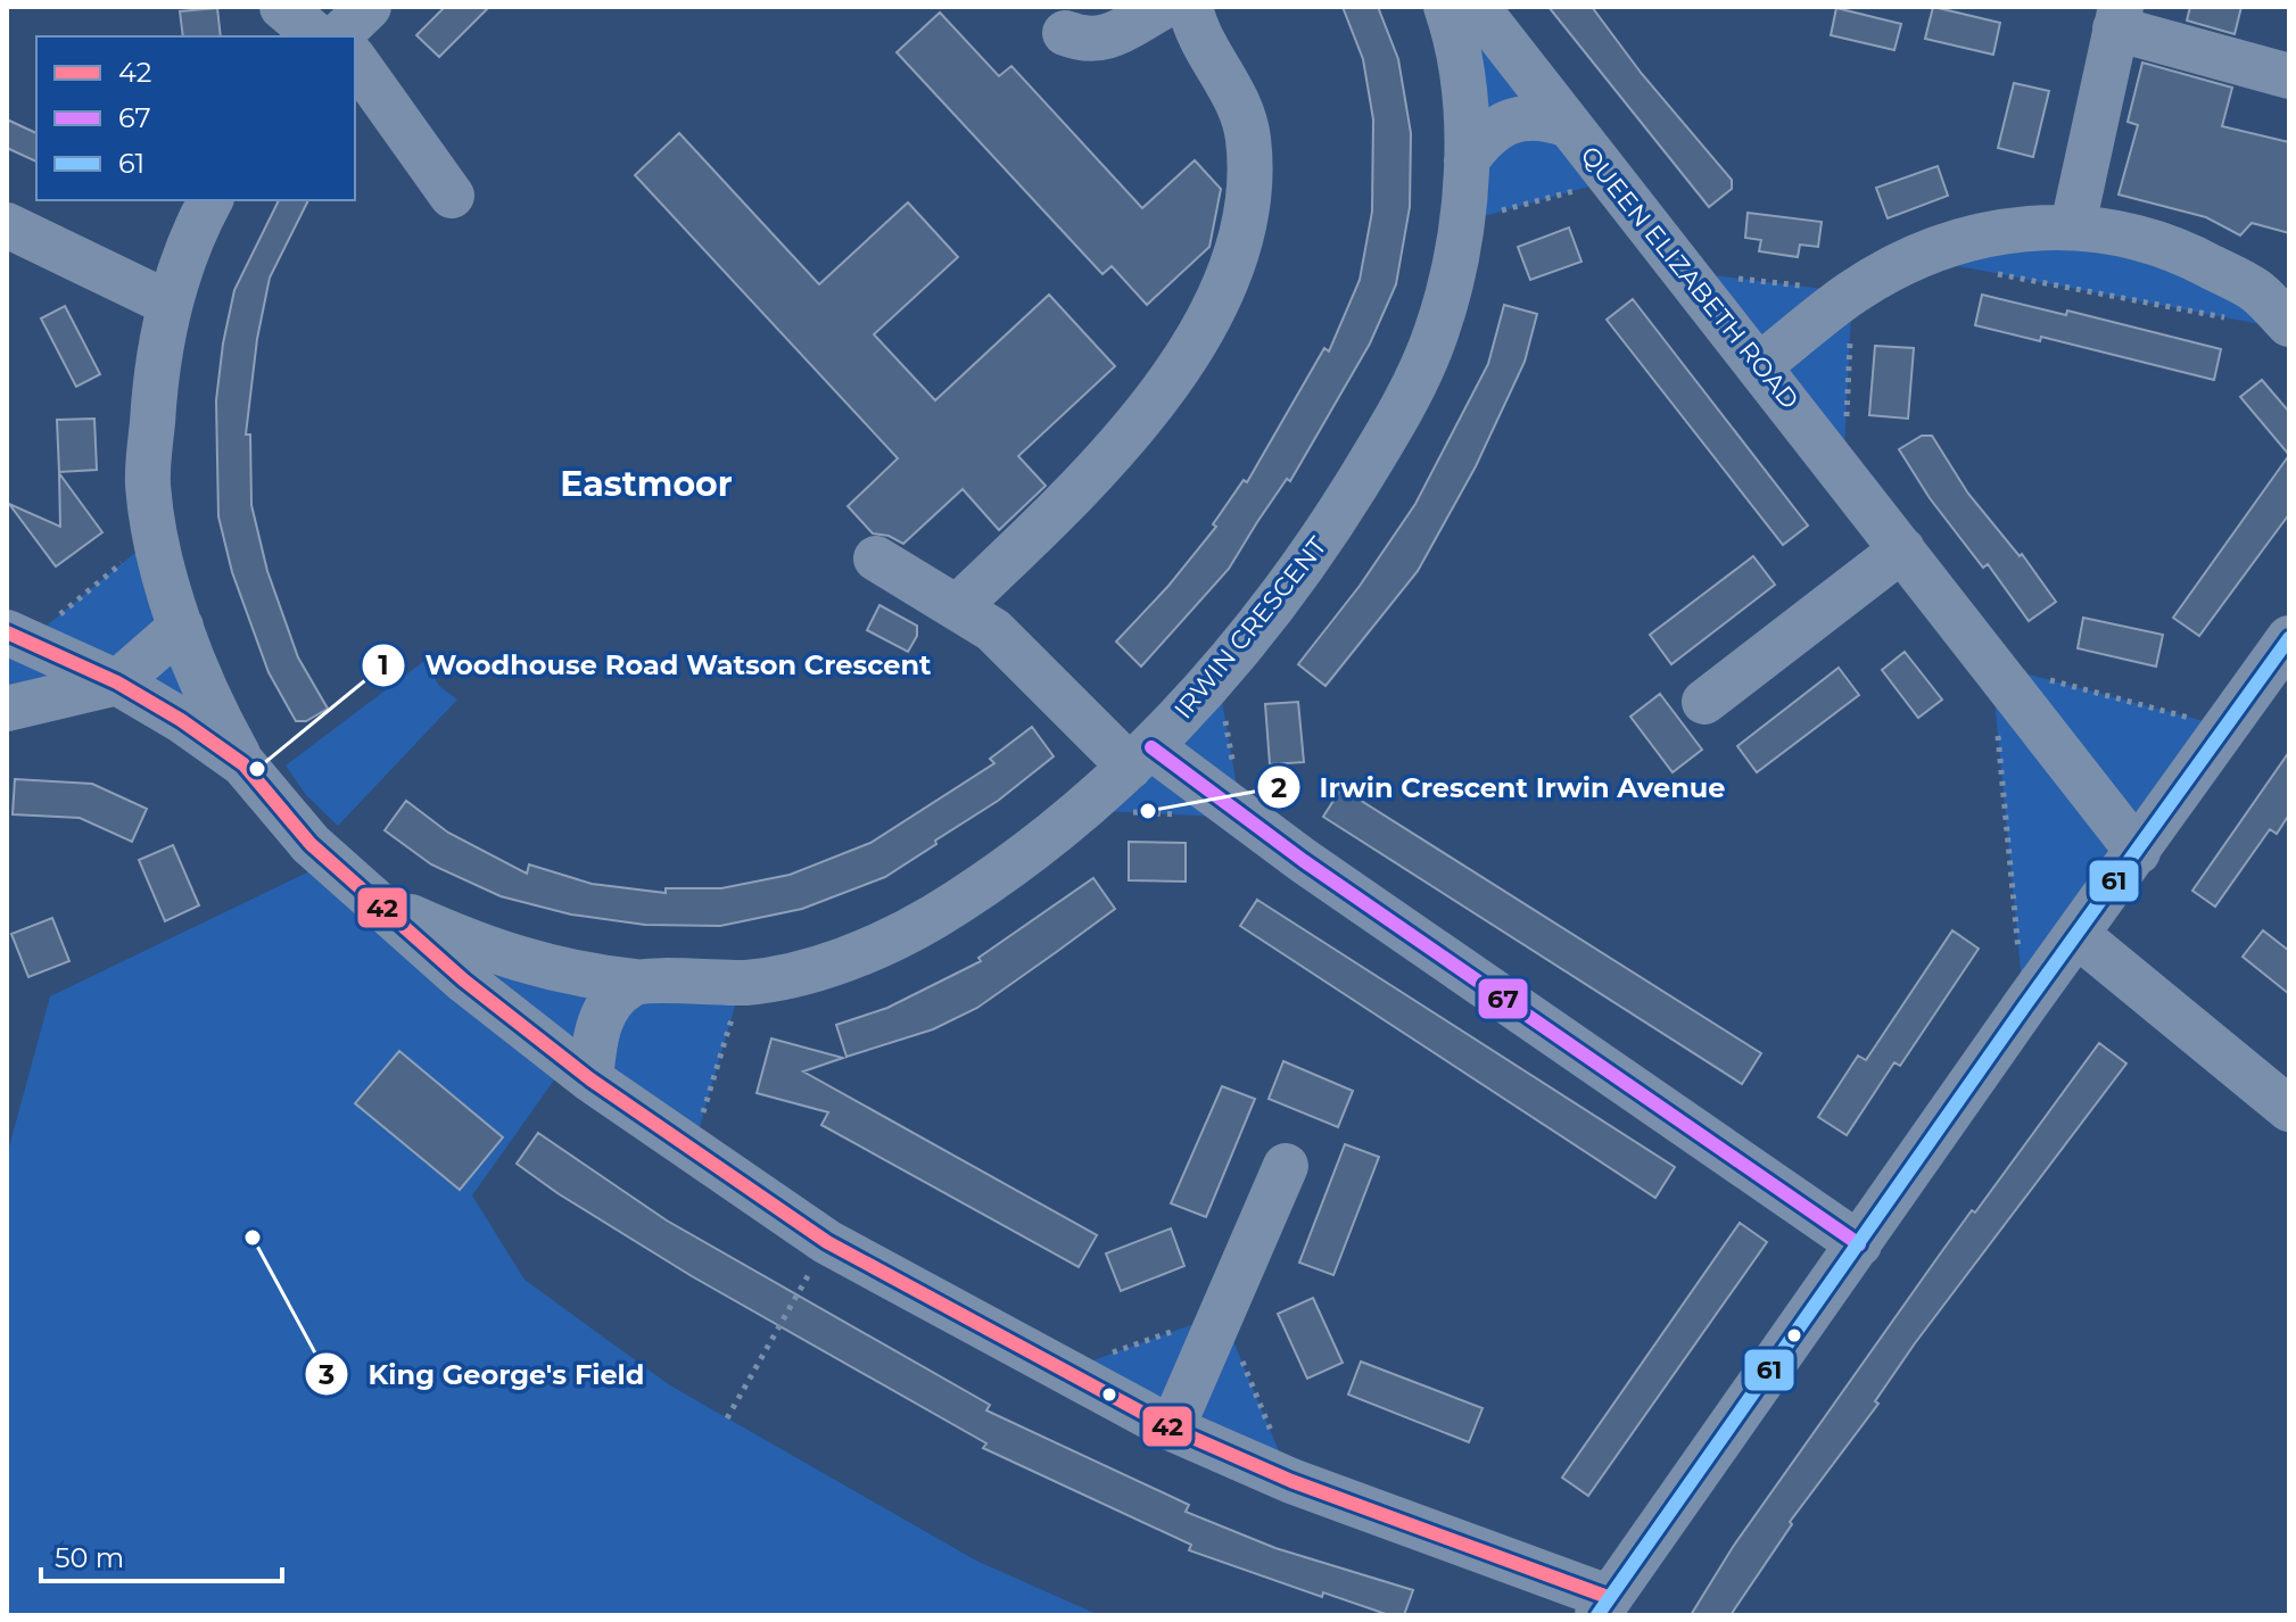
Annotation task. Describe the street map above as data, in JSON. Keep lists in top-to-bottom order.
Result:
{
  "streets": {
    "street": ["QUEEN ELIZABETH ROAD", "IRWIN CRESCENT"]
  },
  "districts": ["Eastmoor"],
  "places": ["Woodhouse Road Watson Crescent", "Irwin Crescent Irwin Avenue", "King George's Field"],
  "lines": ["transit line 42", "transit line 61", "transit line 67"],
  "legend": ["42", "67", "61"],
  "scale_bar": "50 m"
}
